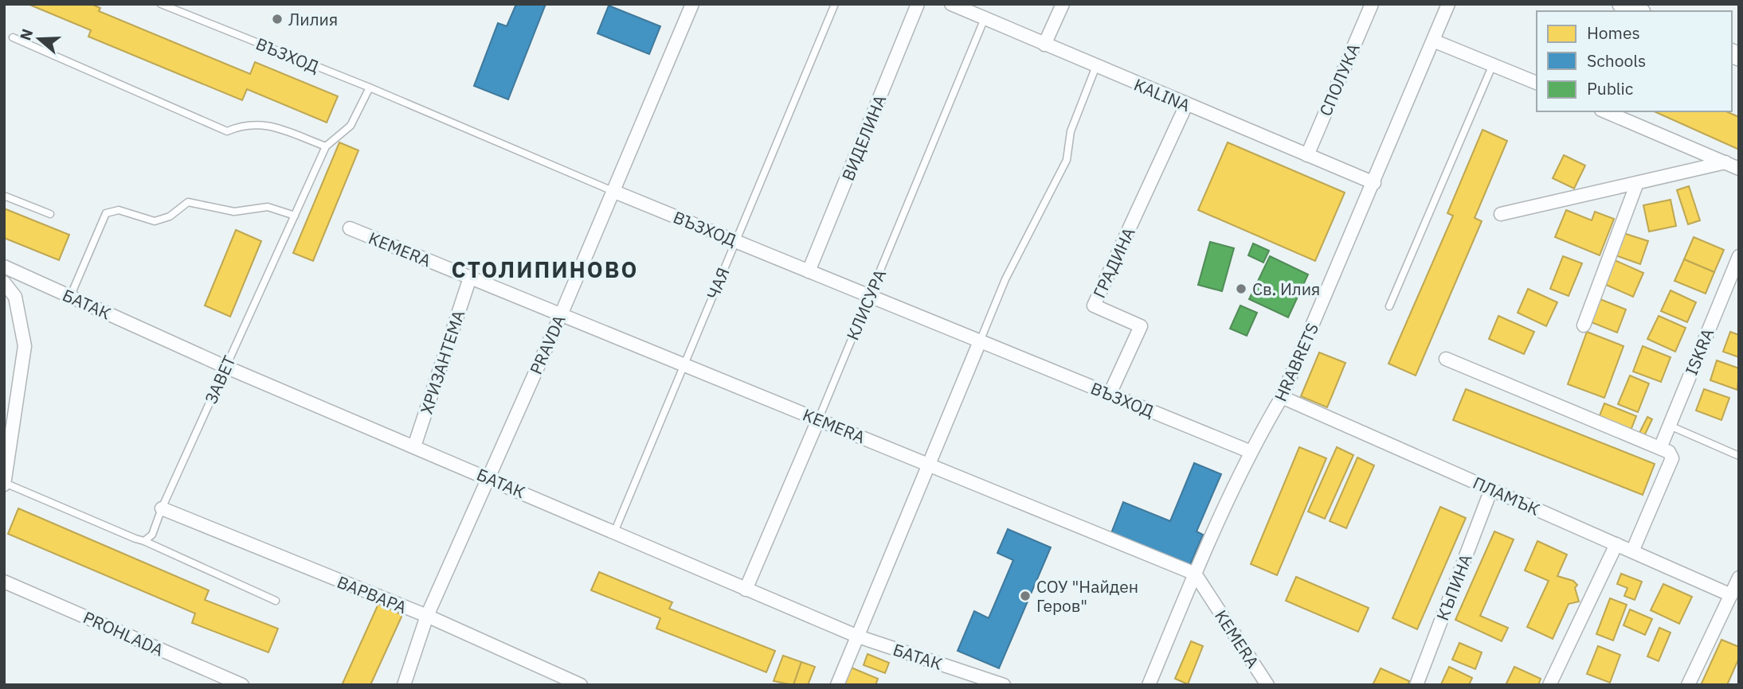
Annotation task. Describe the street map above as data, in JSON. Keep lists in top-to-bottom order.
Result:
{
  "streets": {
    "street": [
      "ВЪЗХОД",
      "СПОЛУКА",
      "KALINA",
      "ВИДЕЛИНА",
      "KEMERA",
      "ГРАДИНА",
      "БАТАК",
      "КЛИСУРА",
      "PRAVDA",
      "ISKRA",
      "ХРИЗАНТЕМА",
      "HRABRETS",
      "ПЛАМЪК",
      "КЪПИНА",
      "ВАРВАРА",
      "PROHLADA"
    ],
    "lane": ["ЧАЯ", "ЗАВЕТ"]
  },
  "crossings": [
    ["ВЪЗХОД", "ВИДЕЛИНА"],
    ["ВЪЗХОД", "ГРАДИНА"],
    ["ВЪЗХОД", "ЧАЯ"],
    ["ВЪЗХОД", "КЛИСУРА"],
    ["ВЪЗХОД", "PRAVDA"],
    ["ВЪЗХОД", "HRABRETS"],
    ["ВЪЗХОД", "ЗАВЕТ"],
    ["СПОЛУКА", "KALINA"],
    ["KALINA", "ГРАДИНА"],
    ["KALINA", "КЛИСУРА"],
    ["KALINA", "HRABRETS"],
    ["KEMERA", "ЧАЯ"],
    ["KEMERA", "КЛИСУРА"],
    ["KEMERA", "PRAVDA"],
    ["KEMERA", "ХРИЗАНТЕМА"],
    ["KEMERA", "HRABRETS"],
    ["ЧАЯ", "БАТАК"],
    ["БАТАК", "КЛИСУРА"],
    ["БАТАК", "PRAVDA"],
    ["БАТАК", "ХРИЗАНТЕМА"],
    ["БАТАК", "ЗАВЕТ"],
    ["PRAVDA", "ВАРВАРА"],
    ["HRABRETS", "ПЛАМЪК"],
    ["ЗАВЕТ", "ВАРВАРА"],
    ["ПЛАМЪК", "КЪПИНА"]
  ],
  "districts": ["СТОЛИПИНОВО"],
  "places": ["Лилия", "Св. Илия", "СОУ \"Найден Геров\""],
  "legend": ["Homes", "Schools", "Public"],
  "north": "left"
}
